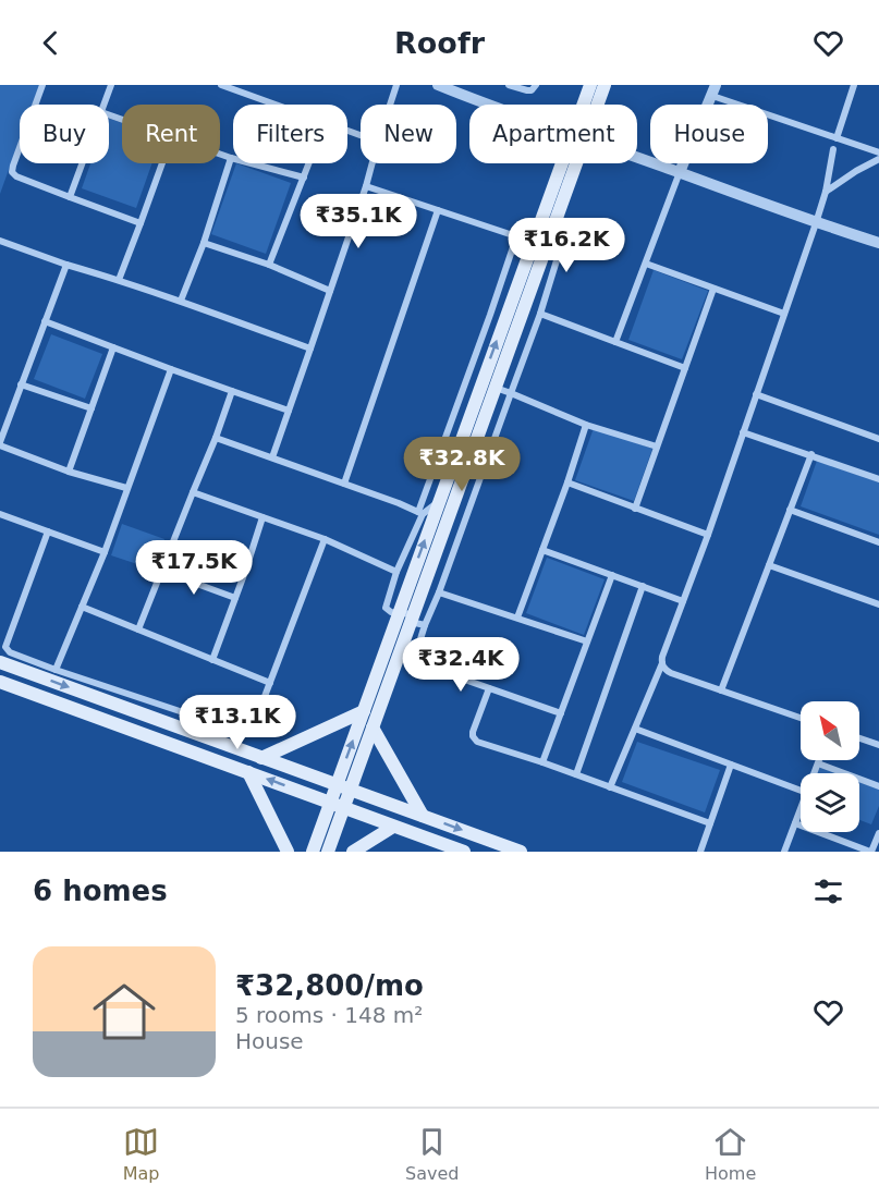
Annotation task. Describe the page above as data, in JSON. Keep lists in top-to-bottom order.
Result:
{
  "north": "top left",
  "page": {
    "header": "Roofr",
    "chip": [
      "Buy",
      "Rent",
      "Filters",
      "New",
      "Apartment",
      "House"
    ],
    "price": [
      "₹35.1K",
      "₹16.2K",
      "₹32.8K",
      "₹17.5K",
      "₹32.4K",
      "₹13.1K"
    ],
    "heading": "6 homes",
    "list": [
      {
        "name": "₹32,800/mo",
        "note": "5 rooms · 148 m² · House"
      }
    ],
    "tabs": ["Map", "Saved", "Home"]
  }
}
